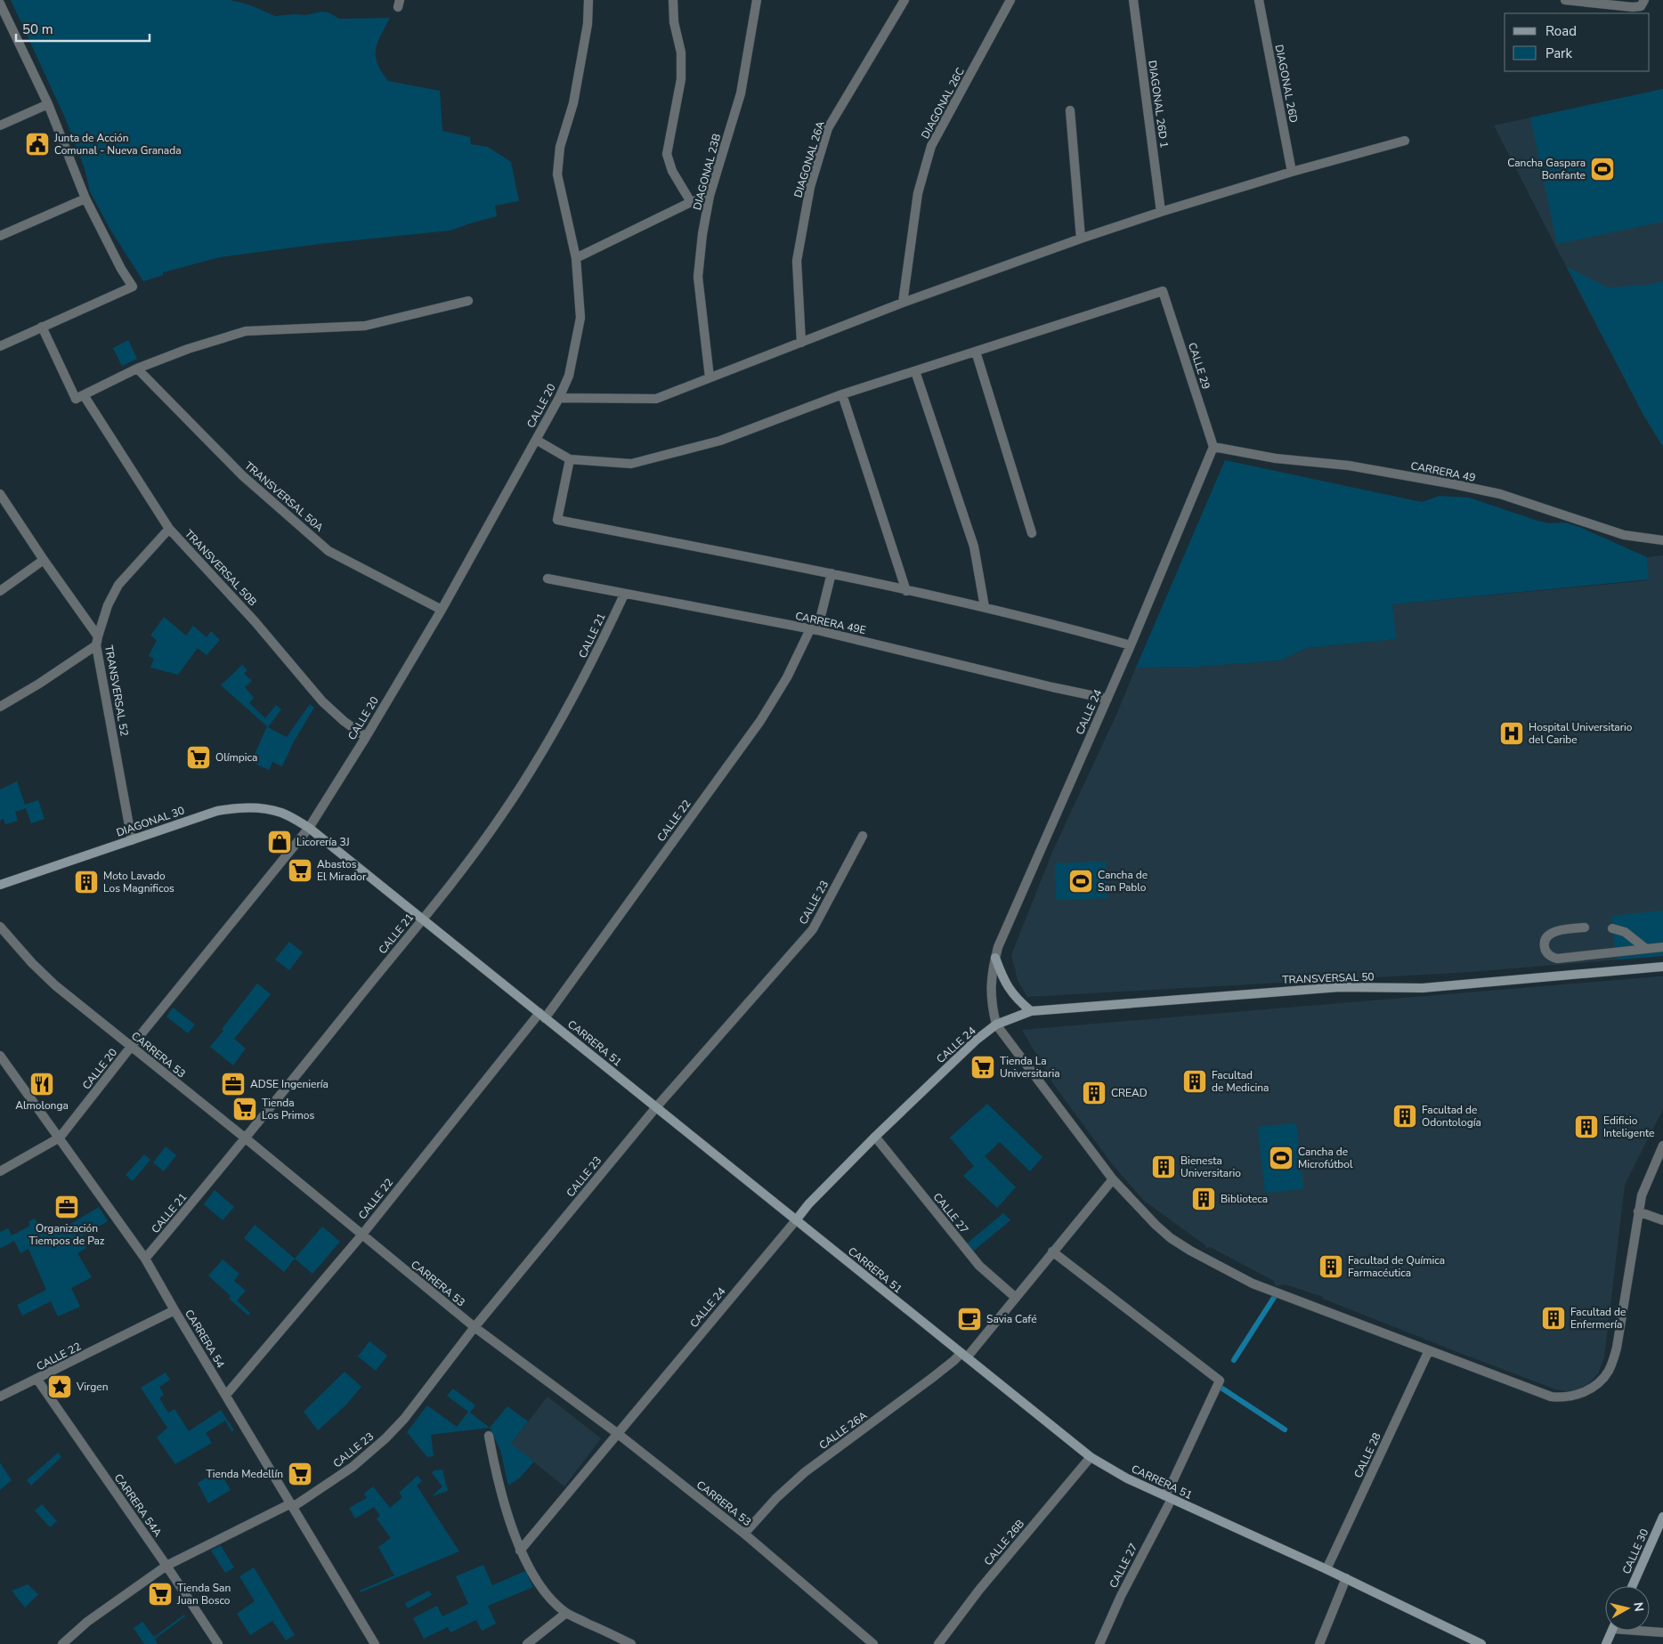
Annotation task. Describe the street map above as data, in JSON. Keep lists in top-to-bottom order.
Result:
{
  "streets": {
    "street": [
      "DIAGONAL 26D",
      "DIAGONAL 26C",
      "DIAGONAL 26D 1",
      "DIAGONAL 26A",
      "DIAGONAL 23B",
      "CALLE 29",
      "CALLE 20",
      "CARRERA 49",
      "TRANSVERSAL 50A",
      "TRANSVERSAL 50B",
      "CARRERA 49E",
      "CALLE 21",
      "TRANSVERSAL 52",
      "CALLE 24",
      "CALLE 22",
      "DIAGONAL 30",
      "CALLE 23",
      "TRANSVERSAL 50",
      "CARRERA 51",
      "CARRERA 53",
      "CALLE 27",
      "CARRERA 54",
      "CALLE 26A",
      "CALLE 28",
      "CARRERA 54A",
      "CALLE 26B",
      "CALLE 30"
    ]
  },
  "crossings": [
    ["CALLE 29", "CARRERA 49"],
    ["CALLE 29", "CALLE 24"],
    ["CALLE 20", "TRANSVERSAL 50A"],
    ["CALLE 20", "TRANSVERSAL 50B"],
    ["CALLE 20", "DIAGONAL 30"],
    ["CALLE 20", "CARRERA 51"],
    ["CALLE 20", "CARRERA 53"],
    ["CALLE 20", "CARRERA 54"],
    ["CARRERA 49", "CALLE 24"],
    ["CARRERA 49E", "CALLE 21"],
    ["CARRERA 49E", "CALLE 24"],
    ["CARRERA 49E", "CALLE 22"],
    ["CALLE 21", "CARRERA 51"],
    ["CALLE 21", "CARRERA 53"],
    ["CALLE 21", "CARRERA 54"],
    ["TRANSVERSAL 52", "DIAGONAL 30"],
    ["CALLE 24", "TRANSVERSAL 50"],
    ["CALLE 24", "CARRERA 51"],
    ["CALLE 24", "CARRERA 53"],
    ["CALLE 24", "CALLE 27"],
    ["CALLE 22", "CARRERA 51"],
    ["CALLE 22", "CARRERA 53"],
    ["CALLE 22", "CARRERA 54"],
    ["CALLE 22", "CARRERA 54A"],
    ["DIAGONAL 30", "CARRERA 51"],
    ["CALLE 23", "CARRERA 51"],
    ["CALLE 23", "CARRERA 53"],
    ["CALLE 23", "CARRERA 54"],
    ["CALLE 23", "CARRERA 54A"],
    ["CARRERA 51", "CALLE 27"],
    ["CARRERA 51", "CALLE 26A"],
    ["CARRERA 51", "CALLE 28"],
    ["CARRERA 51", "CALLE 26B"],
    ["CARRERA 53", "CALLE 26A"],
    ["CALLE 27", "CALLE 26A"]
  ],
  "places": {
    "public building": ["Junta de Acción Comunal - Nueva Granada"],
    "sports": ["Cancha Gaspara Bonfante", "Cancha de San Pablo", "Cancha de Microfútbol"],
    "hospital": ["Hospital Universitario del Caribe"],
    "supermarket": [
      "Olímpica",
      "Abastos El Mirador",
      "Tienda La Universitaria",
      "Tienda Los Primos",
      "Tienda Medellín",
      "Tienda San Juan Bosco"
    ],
    "shop": ["Licorería 3J"],
    "building": [
      "Moto Lavado Los Magnificos",
      "Facultad de Medicina",
      "CREAD",
      "Facultad de Odontología",
      "Edificio Inteligente",
      "Bienesta Universitario",
      "Biblioteca",
      "Facultad de Química Farmacéutica",
      "Facultad de Enfermería"
    ],
    "restaurant": ["Almolonga"],
    "office": ["ADSE Ingeniería", "Organización Tiempos de Paz"],
    "cafe": ["Savia Café"],
    "place": ["Virgen"]
  },
  "legend": ["Road", "Park"],
  "scale_bar": "50 m",
  "north": "right"
}
